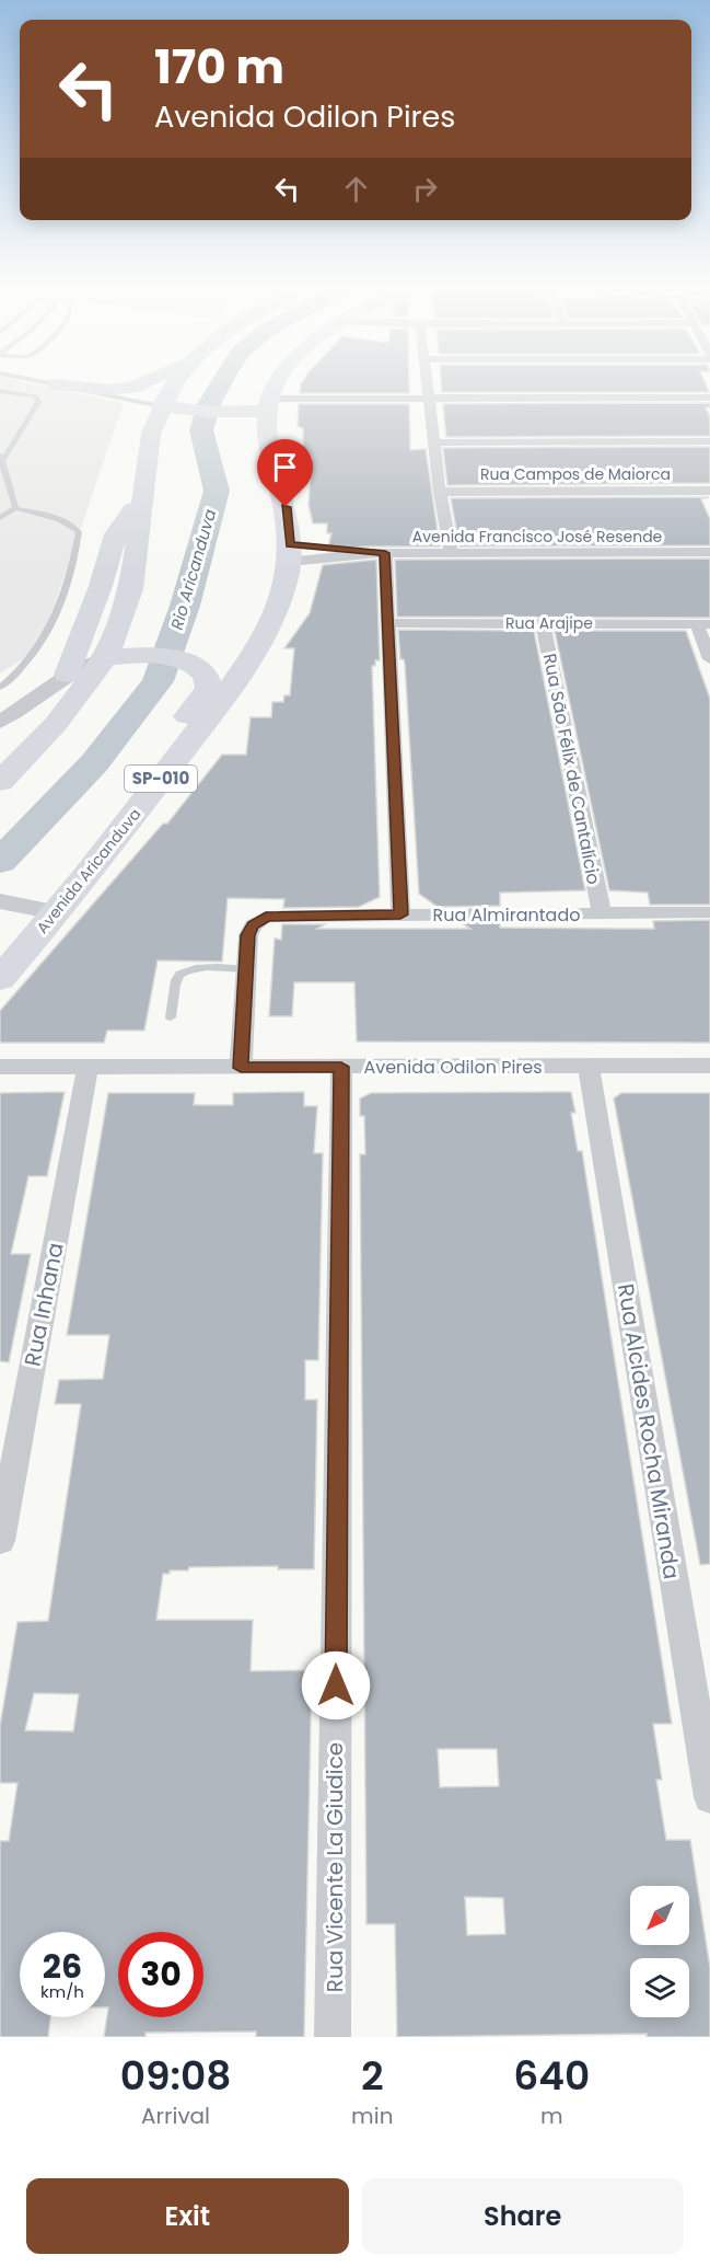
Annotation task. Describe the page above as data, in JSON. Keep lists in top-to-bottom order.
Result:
{
  "streets": {
    "highway": ["SP-010", "Avenida Aricanduva"],
    "street": [
      "Rua Campos de Maiorca",
      "Avenida Francisco José Resende",
      "Rua Arajipe",
      "Rua São Félix de Cantalício",
      "Rua Almirantado",
      "Avenida Odilon Pires",
      "Rua Inhana",
      "Rua Alcides Rocha Miranda",
      "Rua Vicente La Giudice"
    ]
  },
  "crossings": [
    ["Avenida Francisco José Resende", "Avenida Aricanduva"],
    ["Rua Arajipe", "Rua São Félix de Cantalício"],
    ["Rua São Félix de Cantalício", "Rua Almirantado"],
    ["Rua Almirantado", "Avenida Odilon Pires"],
    ["Avenida Odilon Pires", "Rua Inhana"],
    ["Avenida Odilon Pires", "Rua Alcides Rocha Miranda"],
    ["Avenida Odilon Pires", "Rua Vicente La Giudice"]
  ],
  "water": ["Rio Aricanduva"],
  "north": "bottom left",
  "page": {
    "turn": ["170 m", "Avenida Odilon Pires"],
    "speed": "26 km/h",
    "limit": "30",
    "eta": [
      "09:08",
      "Arrival",
      "2",
      "min",
      "640",
      "m"
    ],
    "buttons": ["Exit", "Share"]
  }
}
